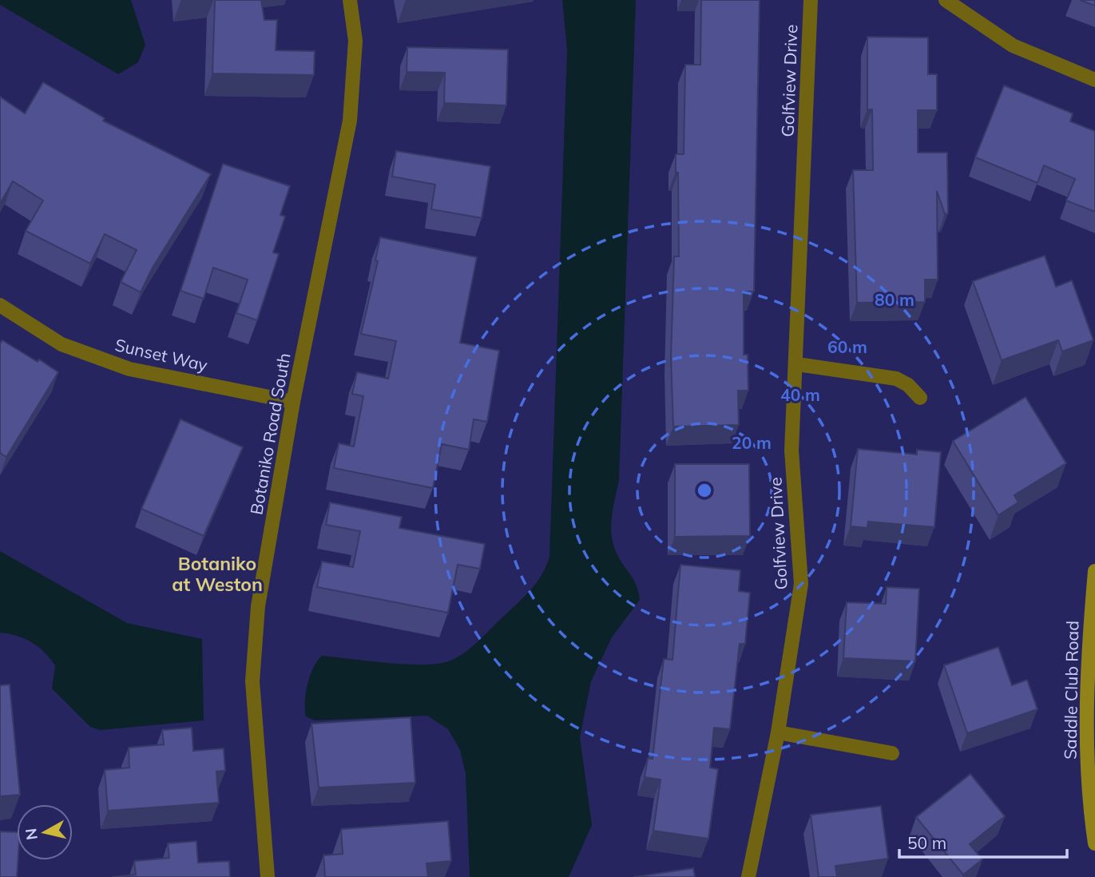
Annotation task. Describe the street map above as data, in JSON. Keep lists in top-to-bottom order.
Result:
{
  "streets": {
    "street": [
      "Golfview Drive",
      "Sunset Way",
      "Botaniko Road South",
      "Saddle Club Road"
    ]
  },
  "crossings": [
    ["Sunset Way", "Botaniko Road South"]
  ],
  "districts": ["Botaniko at Weston"],
  "scale_bar": "50 m",
  "north": "left",
  "rings": [
    "80 m",
    "60 m",
    "40 m",
    "20 m"
  ]
}
